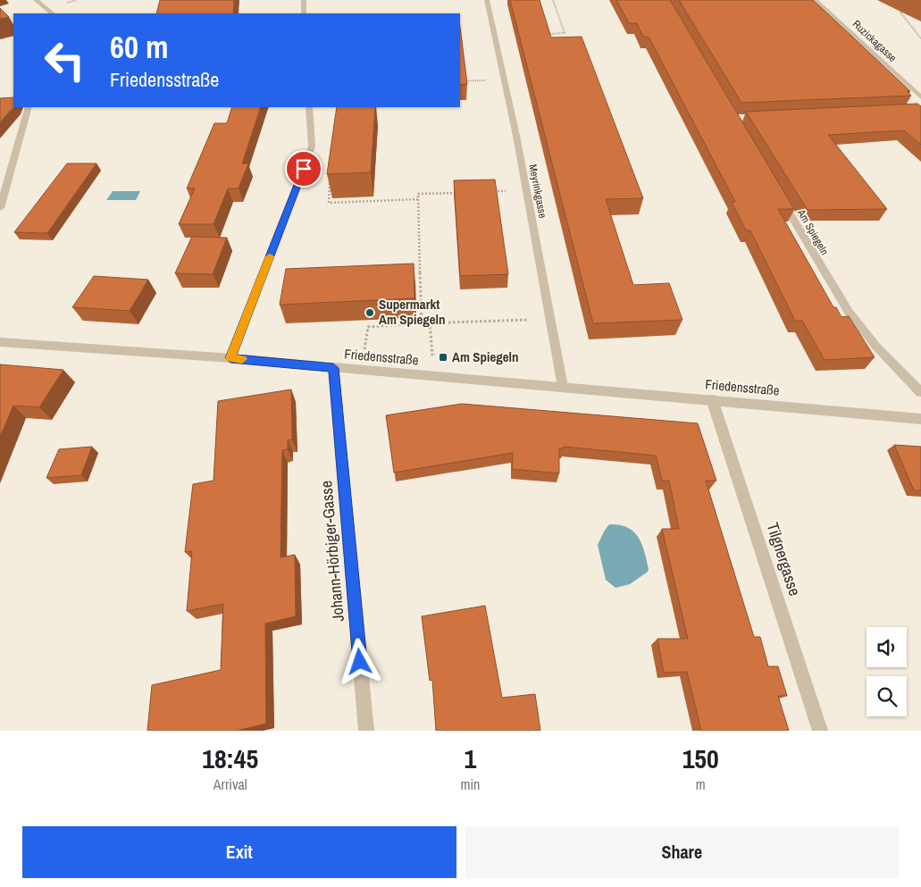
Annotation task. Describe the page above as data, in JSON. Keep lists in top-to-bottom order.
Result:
{
  "streets": {
    "street": [
      "Ruzickagasse",
      "Meyrinkgasse",
      "Am Spiegeln",
      "Friedensstraße",
      "Johann-Hörbiger-Gasse",
      "Tilgnergasse"
    ]
  },
  "crossings": [
    ["Meyrinkgasse", "Friedensstraße"],
    ["Friedensstraße", "Johann-Hörbiger-Gasse"],
    ["Friedensstraße", "Tilgnergasse"]
  ],
  "places": {
    "other": ["Supermarkt Am Spiegeln"],
    "transit": ["Am Spiegeln"]
  },
  "page": {
    "turn": ["60 m", "Friedensstraße"],
    "eta": [
      "18:45",
      "Arrival",
      "1",
      "min",
      "150",
      "m"
    ],
    "buttons": ["Exit", "Share"]
  }
}
